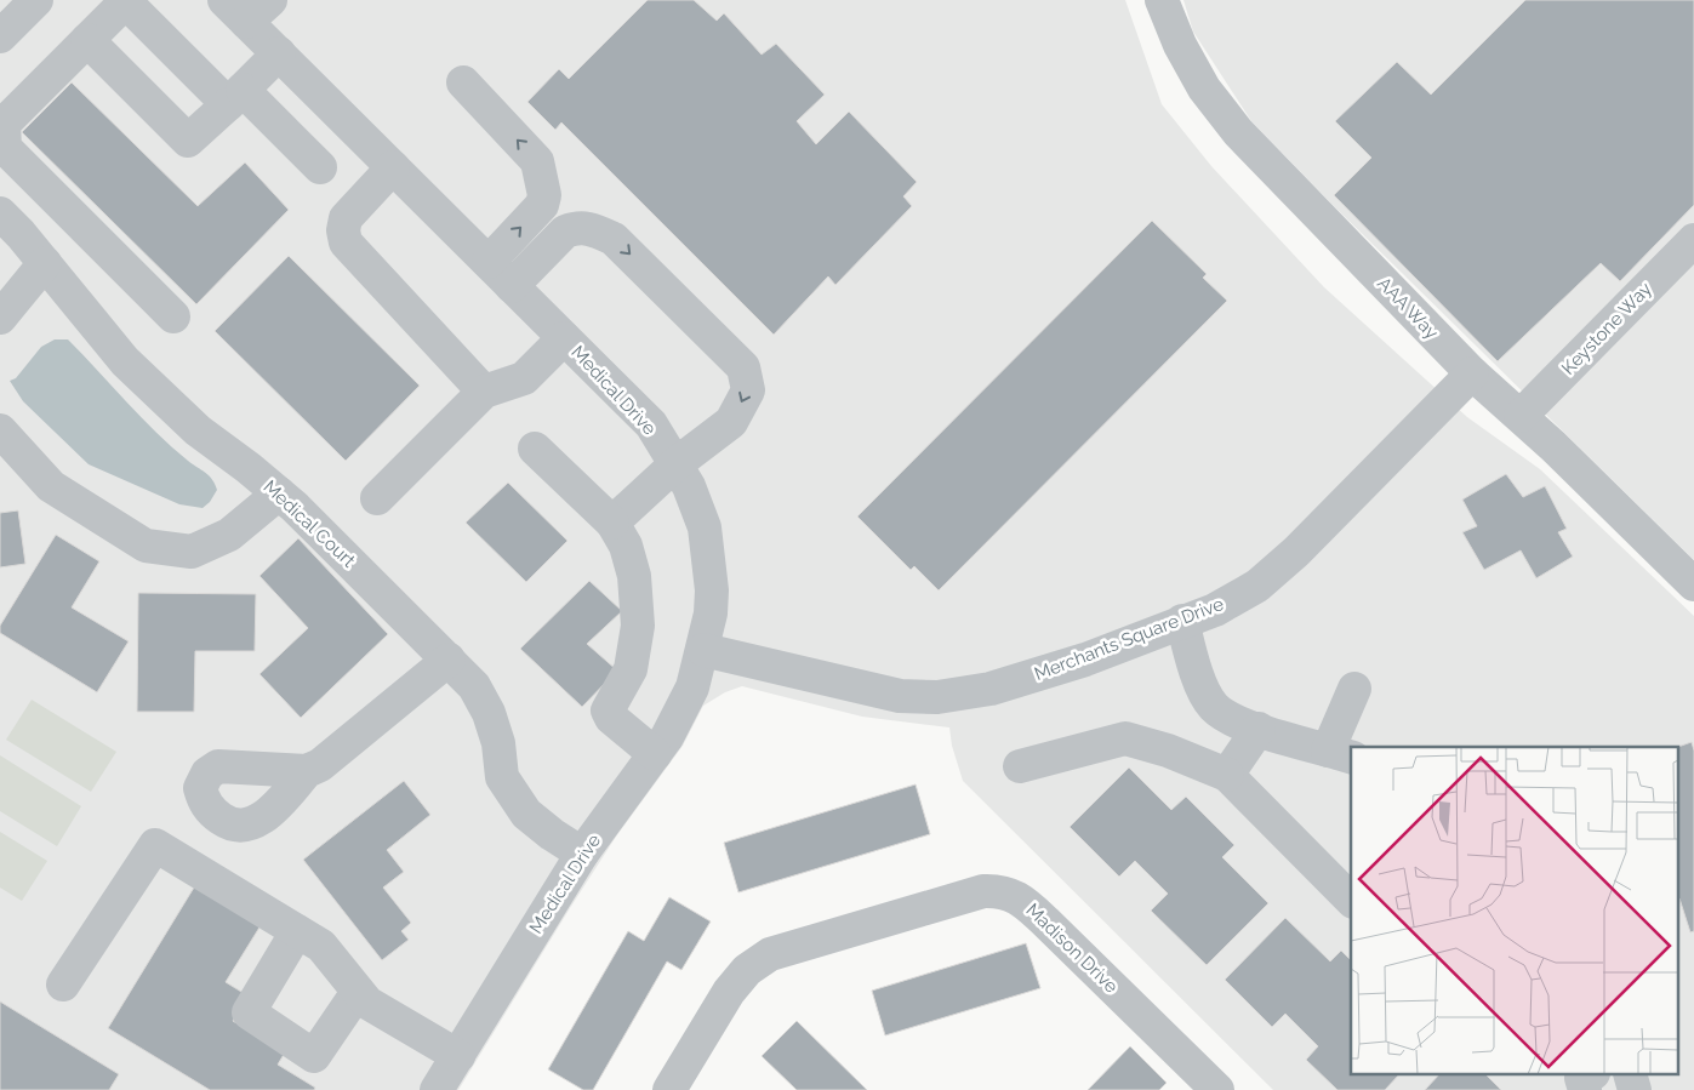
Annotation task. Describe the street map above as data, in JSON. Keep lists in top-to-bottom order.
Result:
{
  "streets": {
    "street": [
      "AAA Way",
      "Keystone Way",
      "Medical Drive",
      "Medical Court",
      "Merchants Square Drive",
      "Madison Drive"
    ]
  },
  "crossings": [
    ["AAA Way", "Keystone Way"],
    ["AAA Way", "Merchants Square Drive"],
    ["Medical Drive", "Medical Court"],
    ["Medical Drive", "Merchants Square Drive"]
  ]
}
